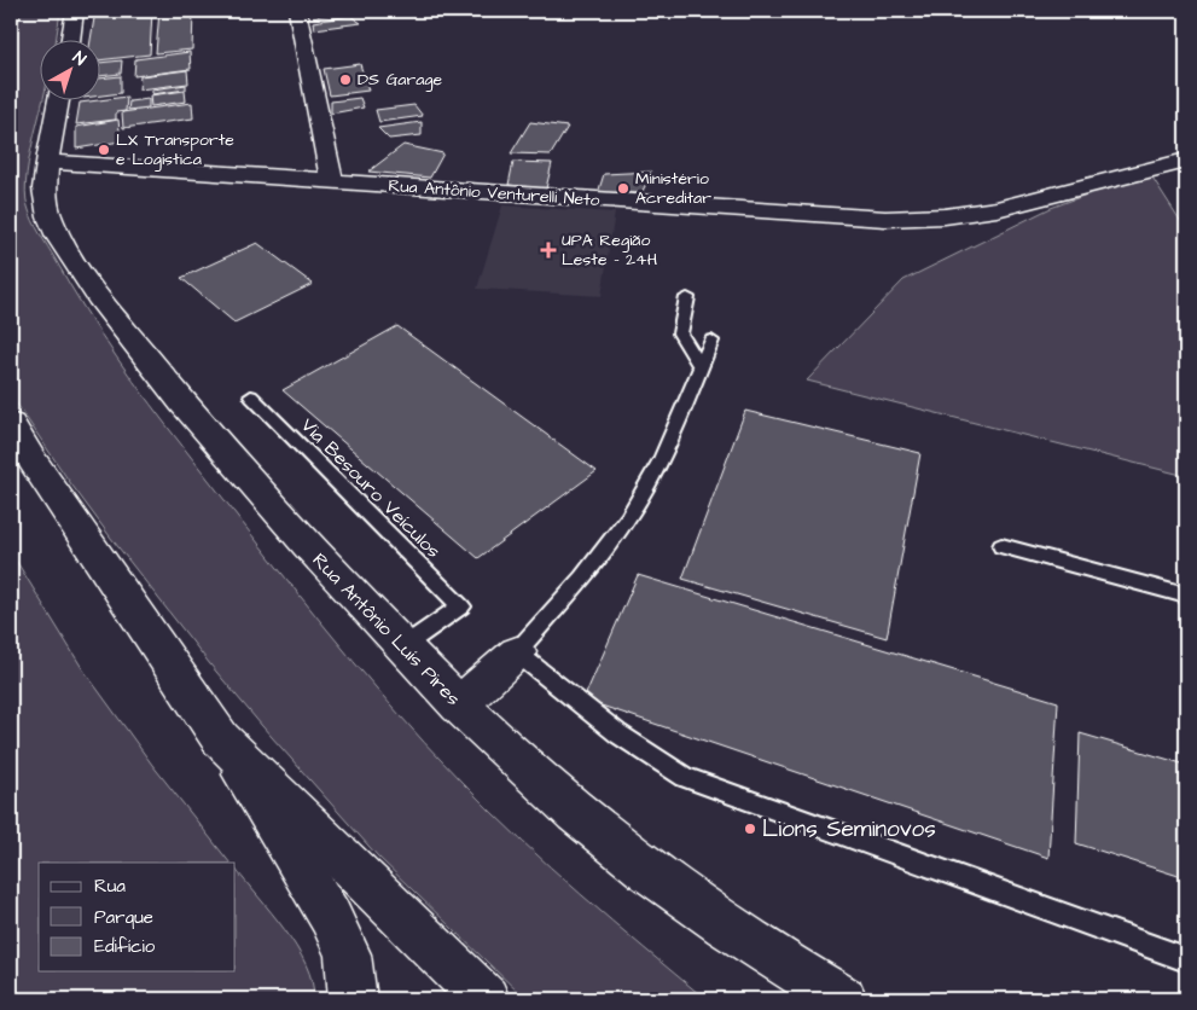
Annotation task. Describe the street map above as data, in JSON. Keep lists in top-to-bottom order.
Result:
{
  "streets": {
    "main road": ["Rua Antônio Venturelli Neto", "Rua Antônio Luís Pires"],
    "lane": ["Via Besouro Veículos"]
  },
  "crossings": [
    ["Rua Antônio Venturelli Neto", "Rua Antônio Luís Pires"],
    ["Via Besouro Veículos", "Rua Antônio Luís Pires"]
  ],
  "places": {
    "other": [
      "DS Garage",
      "LX Transporte e Logística",
      "Ministério Acreditar",
      "Lions Seminovos"
    ],
    "health": ["UPA Região Leste - 24H"]
  },
  "legend": ["Rua", "Parque", "Edifício"],
  "north": "top right"
}
